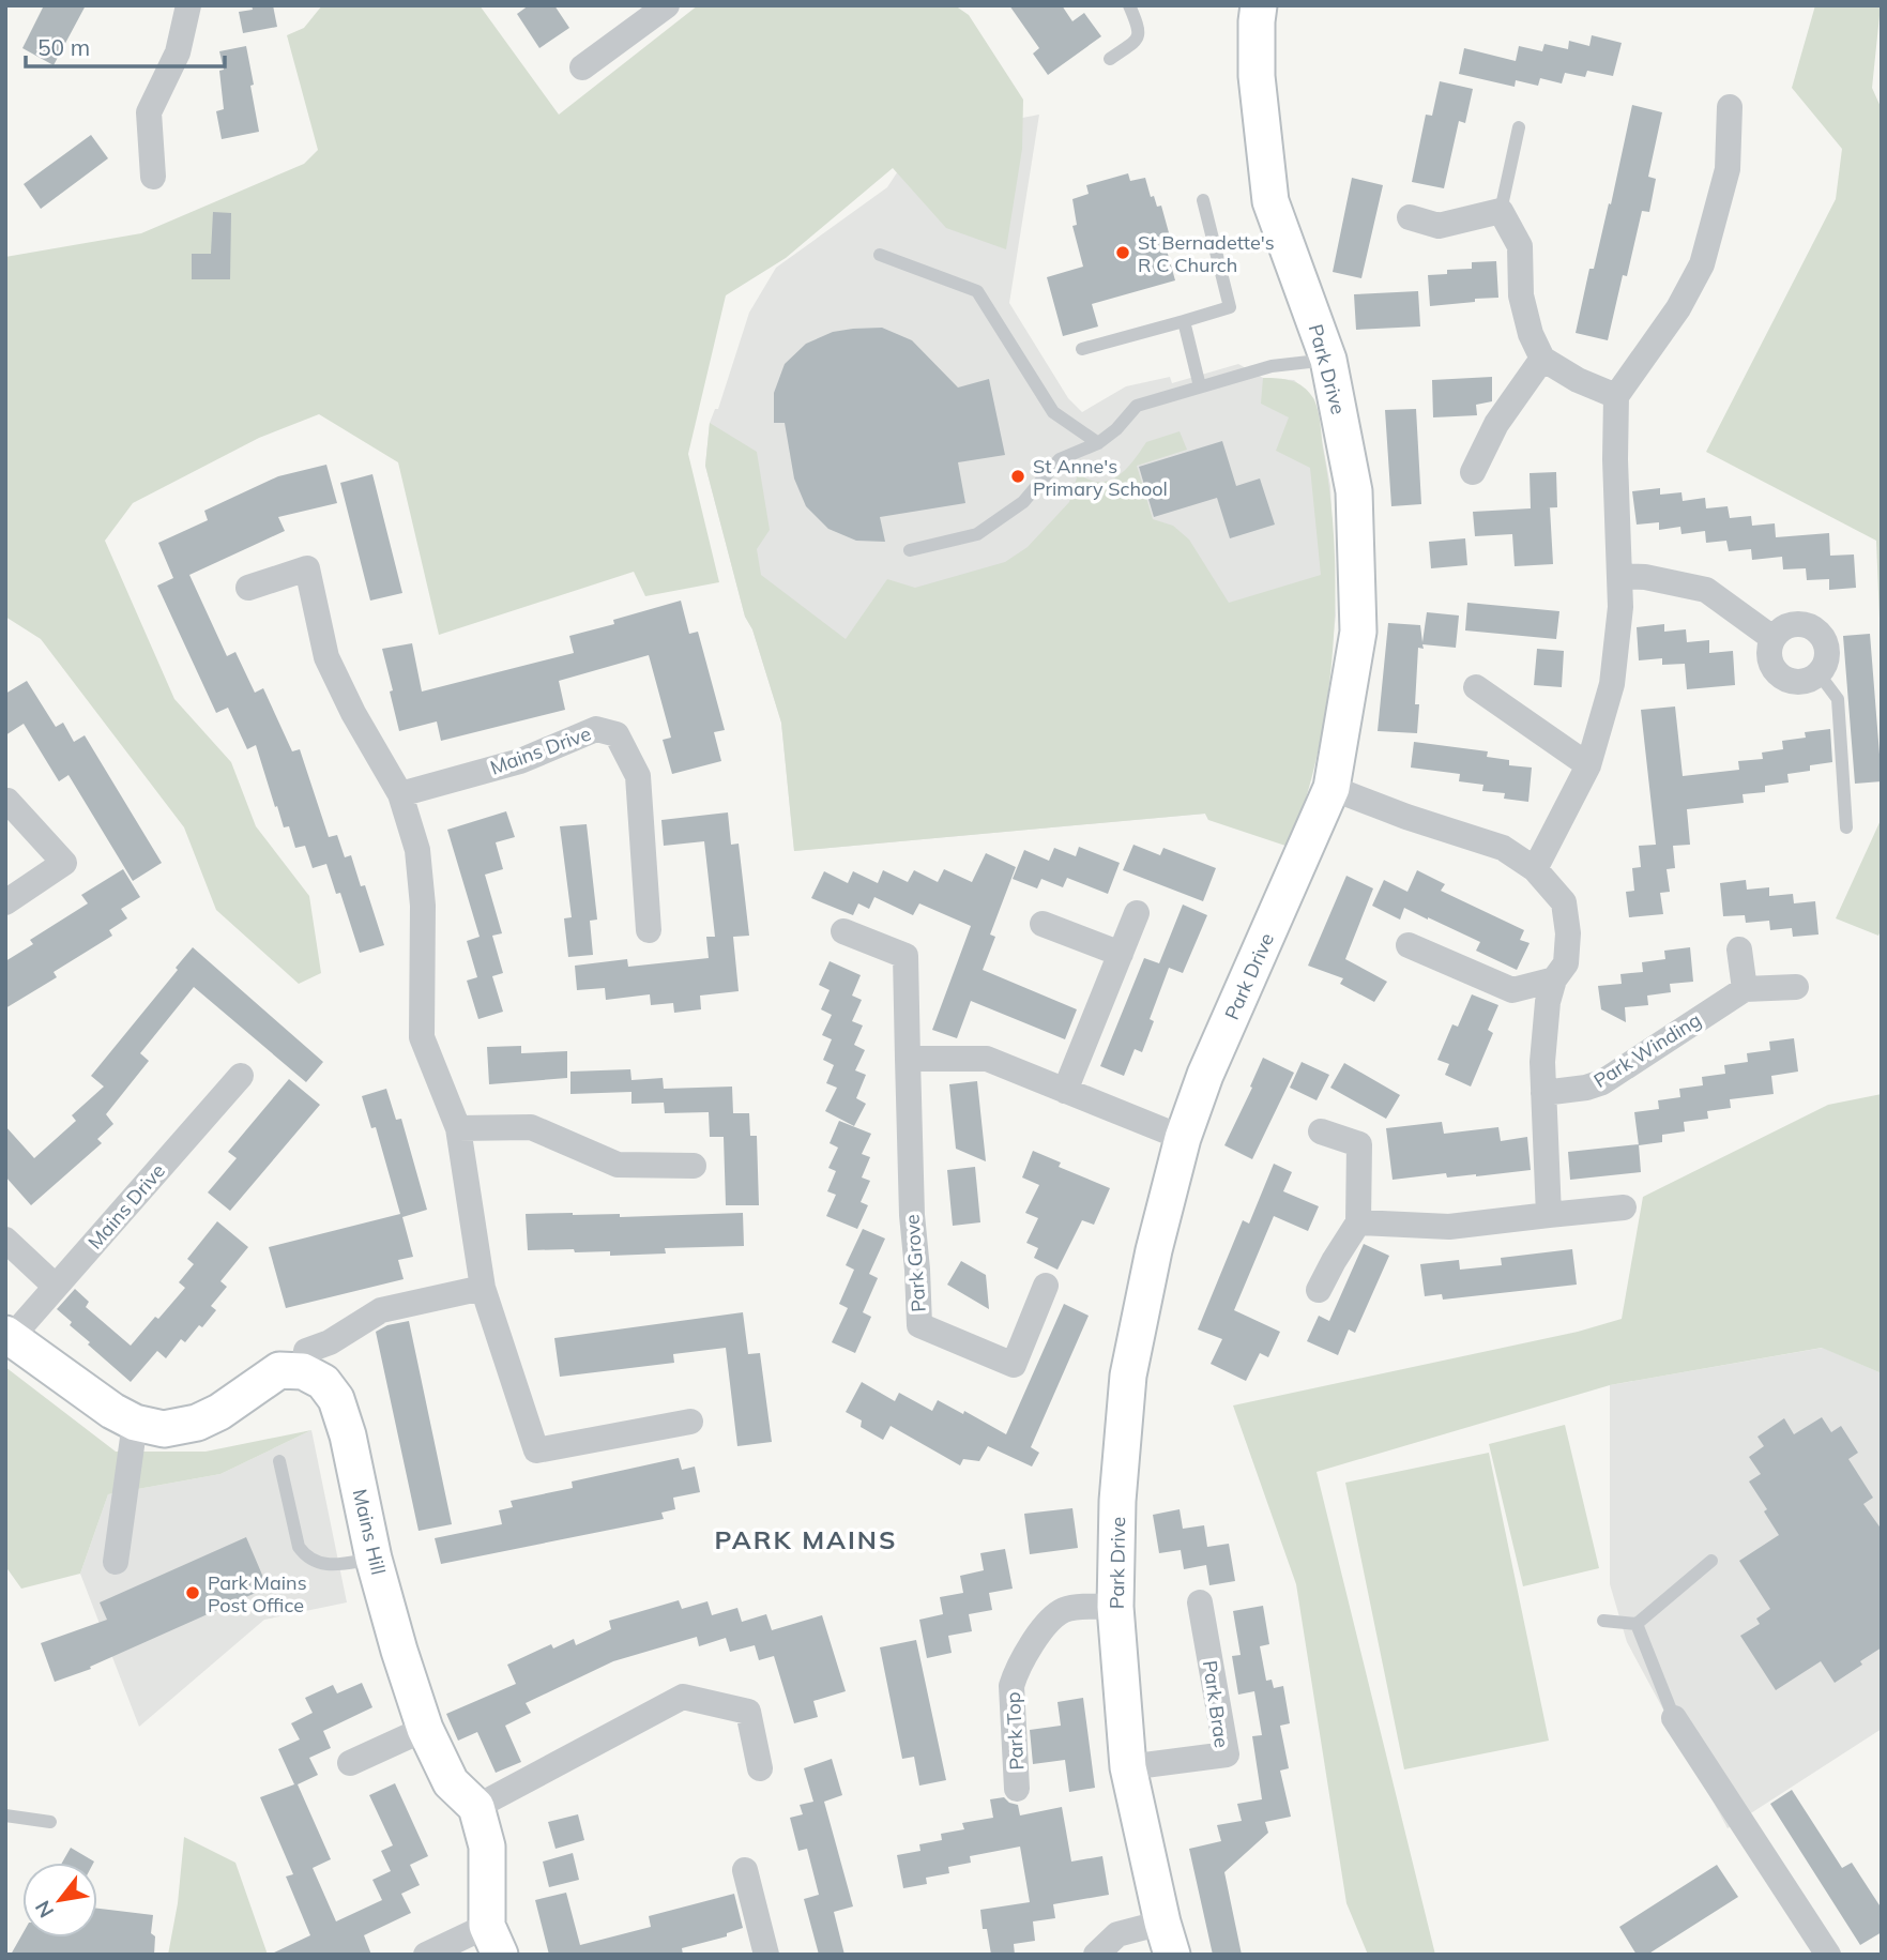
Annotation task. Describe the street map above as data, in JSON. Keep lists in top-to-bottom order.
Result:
{
  "streets": {
    "street": [
      "Park Drive",
      "Mains Drive",
      "Park Winding",
      "Park Grove",
      "Mains Hill",
      "Park Brae",
      "Park Top"
    ]
  },
  "crossings": [
    ["Park Drive", "Park Brae"],
    ["Park Drive", "Park Top"],
    ["Mains Drive", "Mains Hill"]
  ],
  "districts": ["PARK MAINS"],
  "places": ["St Bernadette's R C Church", "St Anne's Primary School", "Park Mains Post Office"],
  "scale_bar": "50 m",
  "north": "bottom left"
}
